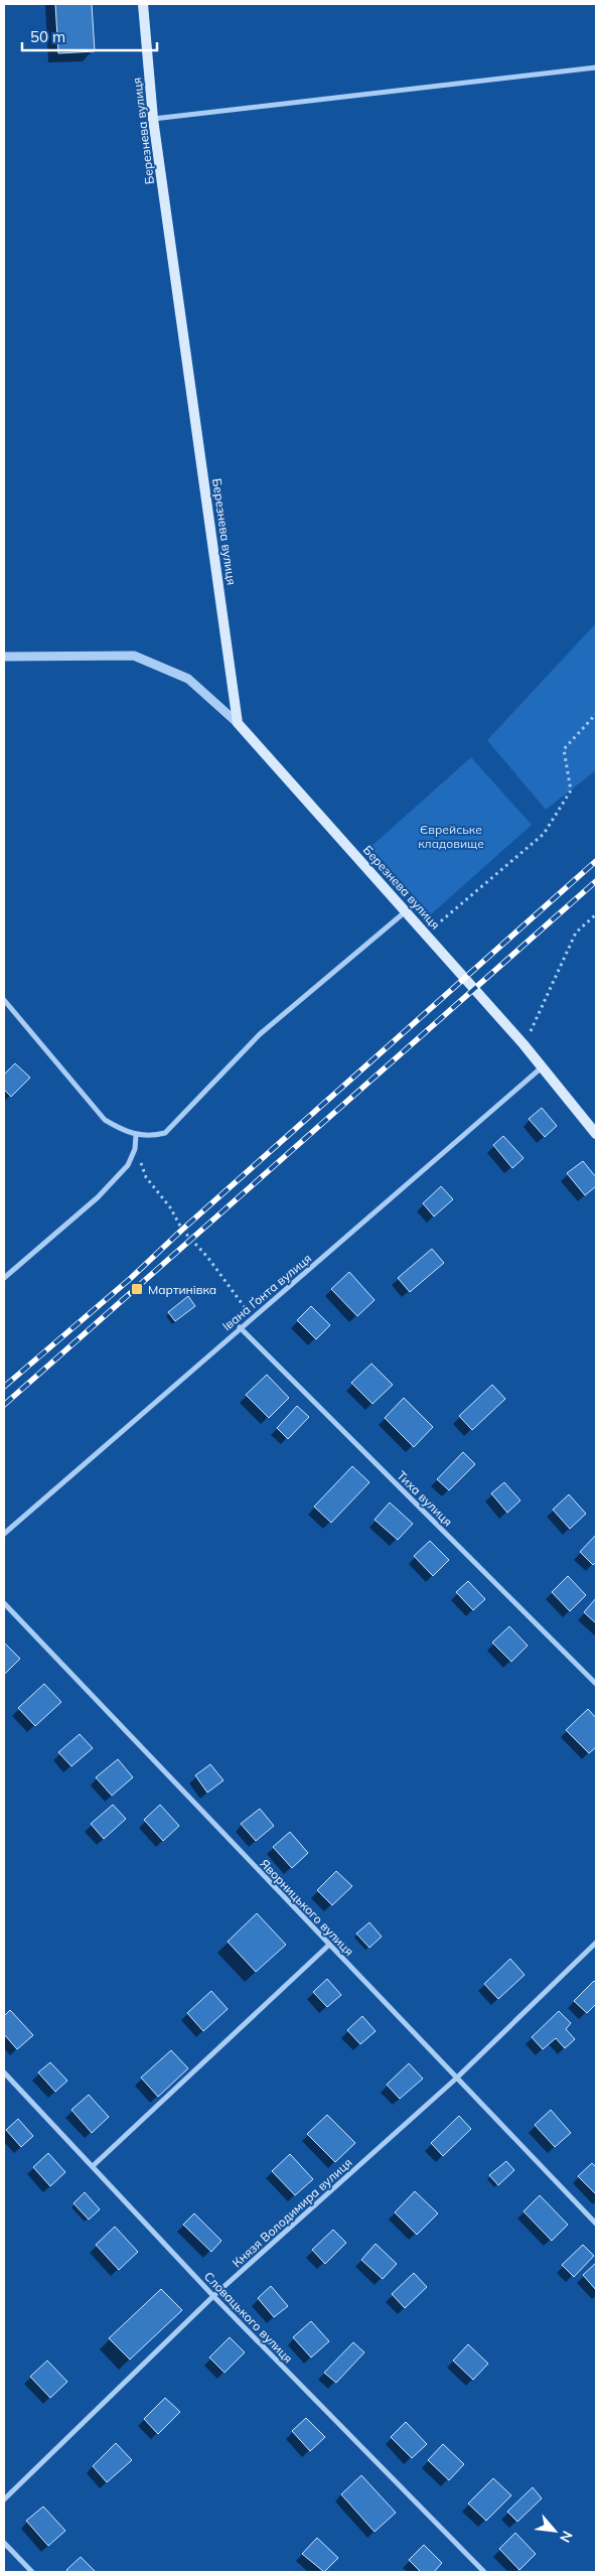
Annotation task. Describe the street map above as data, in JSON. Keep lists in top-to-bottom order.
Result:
{
  "streets": {
    "main road": ["Березнева вулиця"],
    "street": [
      "Івана Ґонта вулиця",
      "Тиха вулиця",
      "Яворницького вулиця",
      "Князя Володимира вулиця",
      "Словацького вулиця"
    ]
  },
  "crossings": [
    ["Івана Ґонта вулиця", "Тиха вулиця"],
    ["Яворницького вулиця", "Князя Володимира вулиця"],
    ["Князя Володимира вулиця", "Словацького вулиця"]
  ],
  "parks": ["Єврейське кладовище"],
  "places": {
    "transit": ["Мартинівка"]
  },
  "scale_bar": "50 m",
  "north": "bottom right"
}
